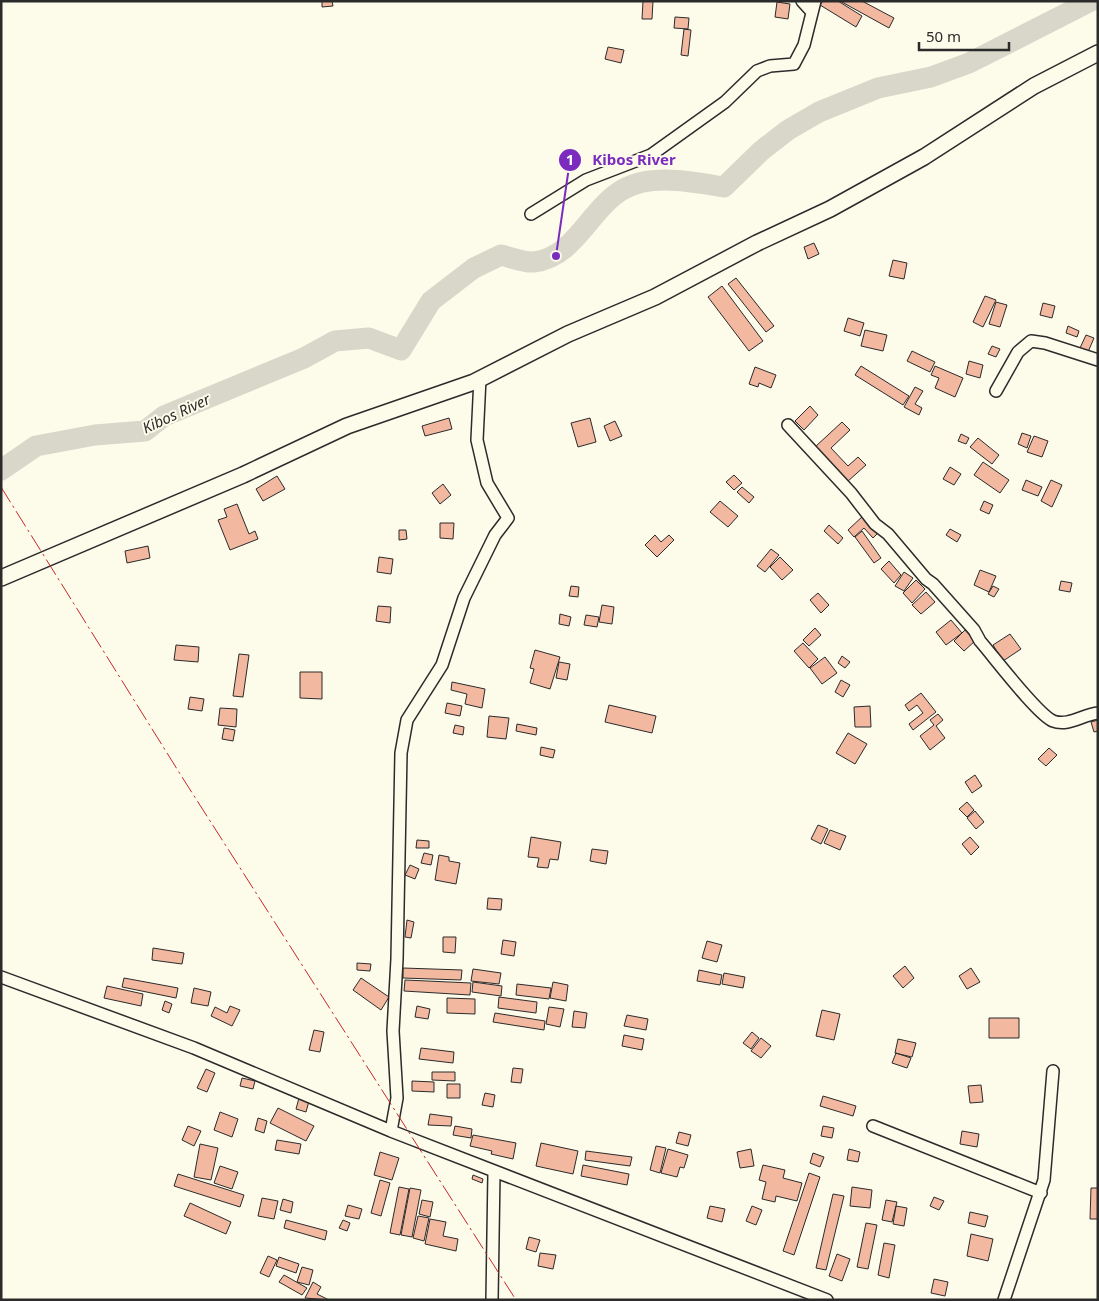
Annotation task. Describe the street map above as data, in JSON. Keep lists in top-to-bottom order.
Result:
{
  "water": ["Kibos River"],
  "places": ["Kibos River"],
  "scale_bar": "50 m"
}
